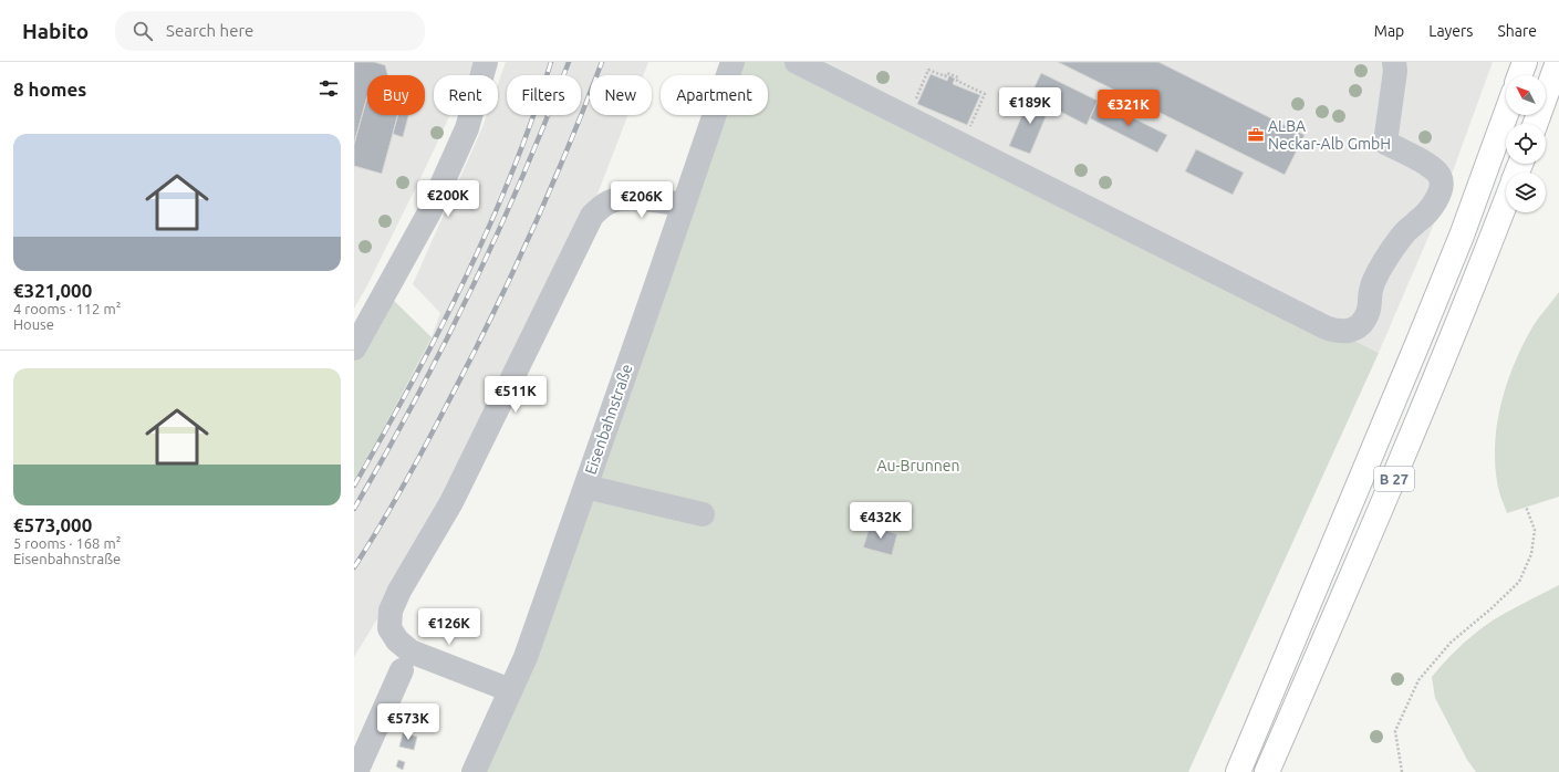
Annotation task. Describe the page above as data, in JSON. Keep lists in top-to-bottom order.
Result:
{
  "streets": {
    "highway": ["B 27"],
    "street": ["Eisenbahnstraße"]
  },
  "parks": ["Au-Brunnen"],
  "places": {
    "office": ["ALBA Neckar-Alb GmbH"]
  },
  "north": "top left",
  "page": {
    "header": "Habito",
    "search": "Search here",
    "nav": ["Map", "Layers", "Share"],
    "heading": "8 homes",
    "chip": [
      "Buy",
      "Rent",
      "Filters",
      "New",
      "Apartment"
    ],
    "price": [
      "€189K",
      "€321K",
      "€200K",
      "€206K",
      "€511K",
      "€432K",
      "€126K",
      "€573K"
    ],
    "list": [
      {
        "name": "€321,000",
        "note": "4 rooms · 112 m² · House"
      },
      {
        "name": "€573,000",
        "note": "5 rooms · 168 m² · Eisenbahnstraße"
      }
    ]
  }
}
